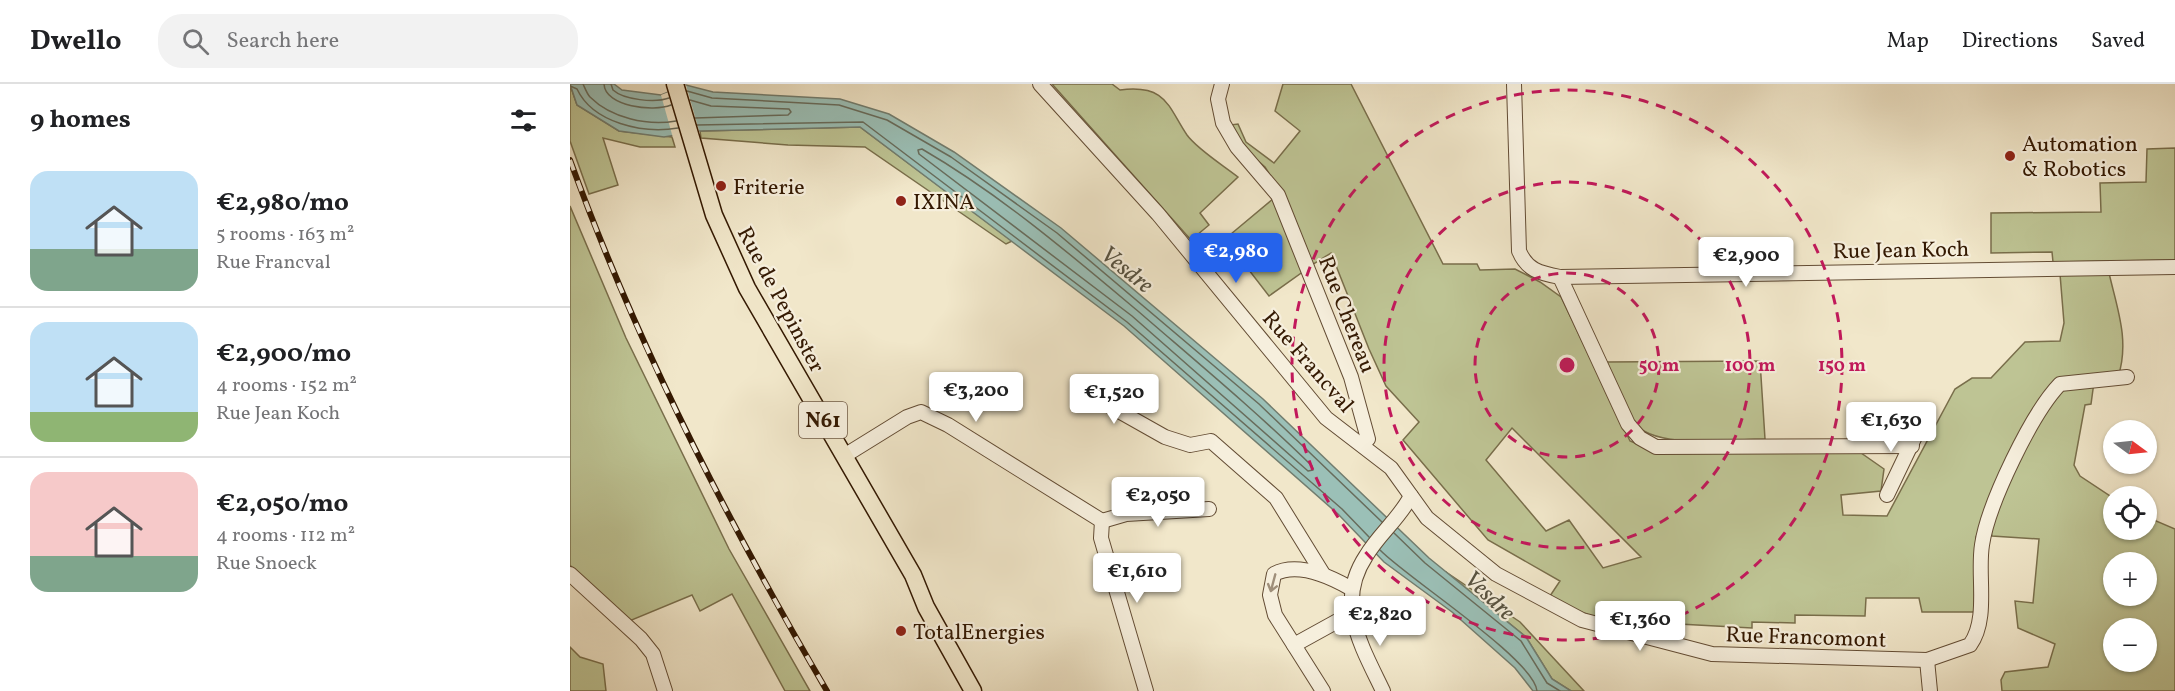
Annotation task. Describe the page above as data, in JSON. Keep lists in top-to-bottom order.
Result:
{
  "streets": {
    "main road": ["Rue de Pepinster", "N61"],
    "street": [
      "Rue Jean Koch",
      "Rue Chereau",
      "Rue Francval",
      "Rue Francomont"
    ]
  },
  "crossings": [
    ["Rue Francval", "Rue Francomont"]
  ],
  "water": ["Vesdre"],
  "places": [
    "Automation & Robotics",
    "Friterie",
    "IXINA",
    "TotalEnergies"
  ],
  "north": "right",
  "page": {
    "header": "Dwello",
    "search": "Search here",
    "nav": ["Map", "Directions", "Saved"],
    "heading": "9 homes",
    "list": [
      {
        "name": "€2,980/mo",
        "note": "5 rooms · 163 m² · Rue Francval"
      },
      {
        "name": "€2,900/mo",
        "note": "4 rooms · 152 m² · Rue Jean Koch"
      },
      {
        "name": "€2,050/mo",
        "note": "4 rooms · 112 m² · Rue Snoeck"
      }
    ],
    "price": [
      "€2,980",
      "€2,900",
      "€3,200",
      "€1,520",
      "€1,630",
      "€2,050",
      "€1,610",
      "€2,820",
      "€1,360"
    ],
    "map_buttons": ["+", "−"]
  },
  "rings": ["50 m", "100 m", "150 m"]
}
